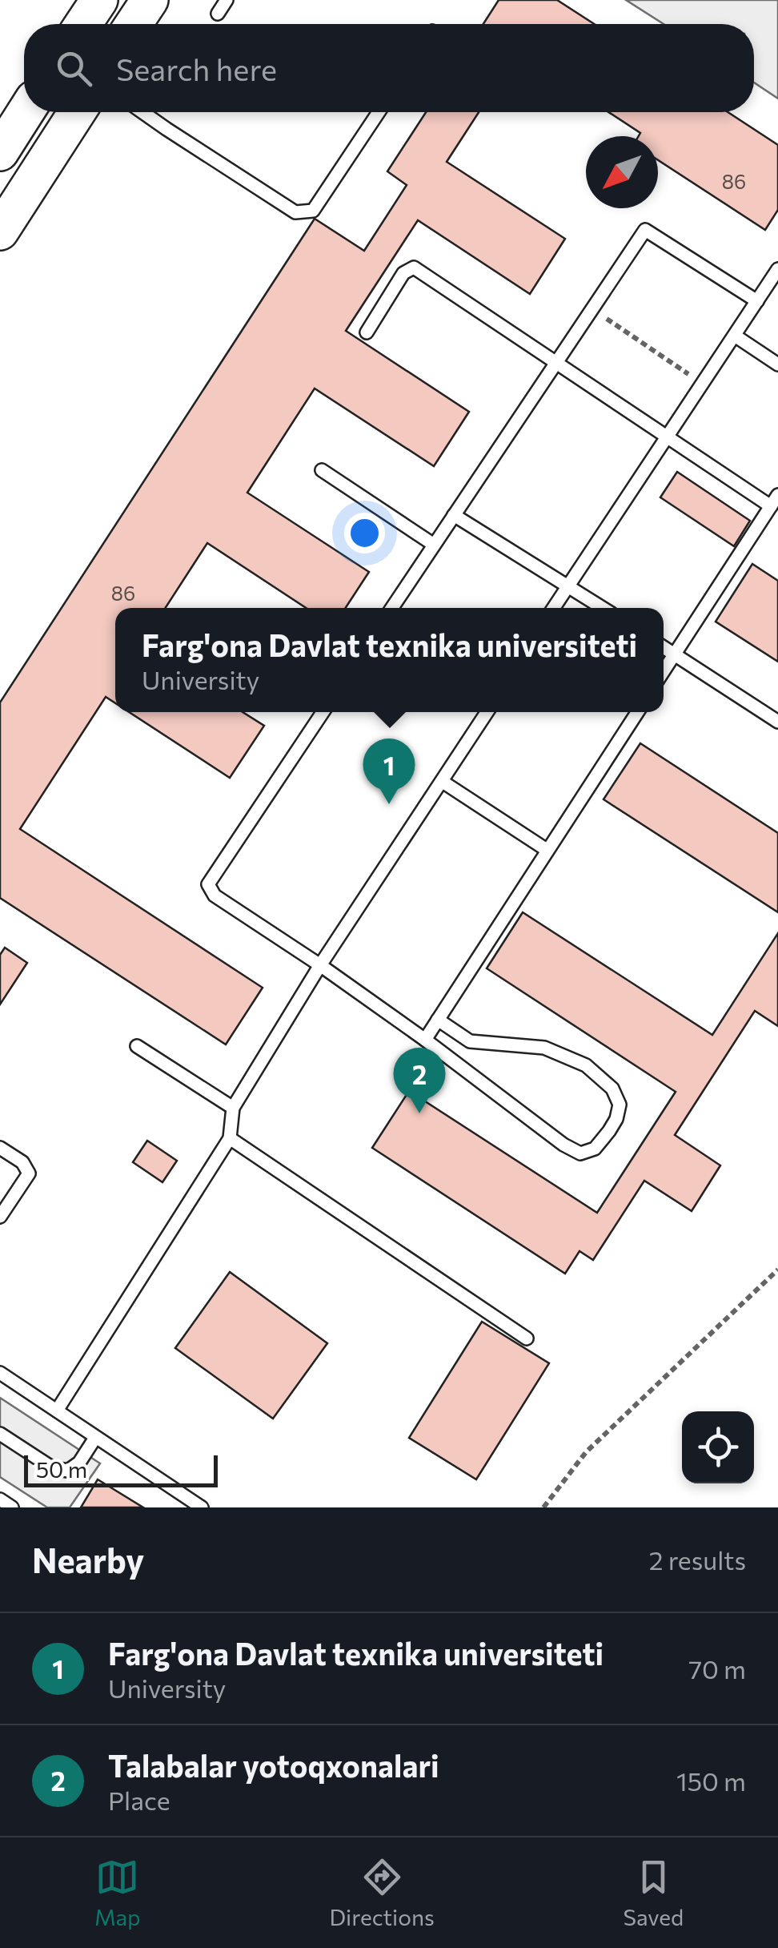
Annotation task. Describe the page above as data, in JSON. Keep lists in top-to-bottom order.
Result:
{
  "house_numbers": ["86", "86"],
  "scale_bar": "50 m",
  "north": "bottom left",
  "page": {
    "search": "Search here",
    "popup": ["Farg'ona Davlat texnika universiteti", "University"],
    "pins": ["1", "2"],
    "scale": "50 m",
    "heading": ["Nearby", "2 results"],
    "list": [
      {
        "mark": "1",
        "name": "Farg'ona Davlat texnika universiteti",
        "note": "University",
        "value": "70 m"
      },
      {
        "mark": "2",
        "name": "Talabalar yotoqxonalari",
        "note": "Place",
        "value": "150 m"
      }
    ],
    "nav": ["Map", "Directions", "Saved"]
  }
}
